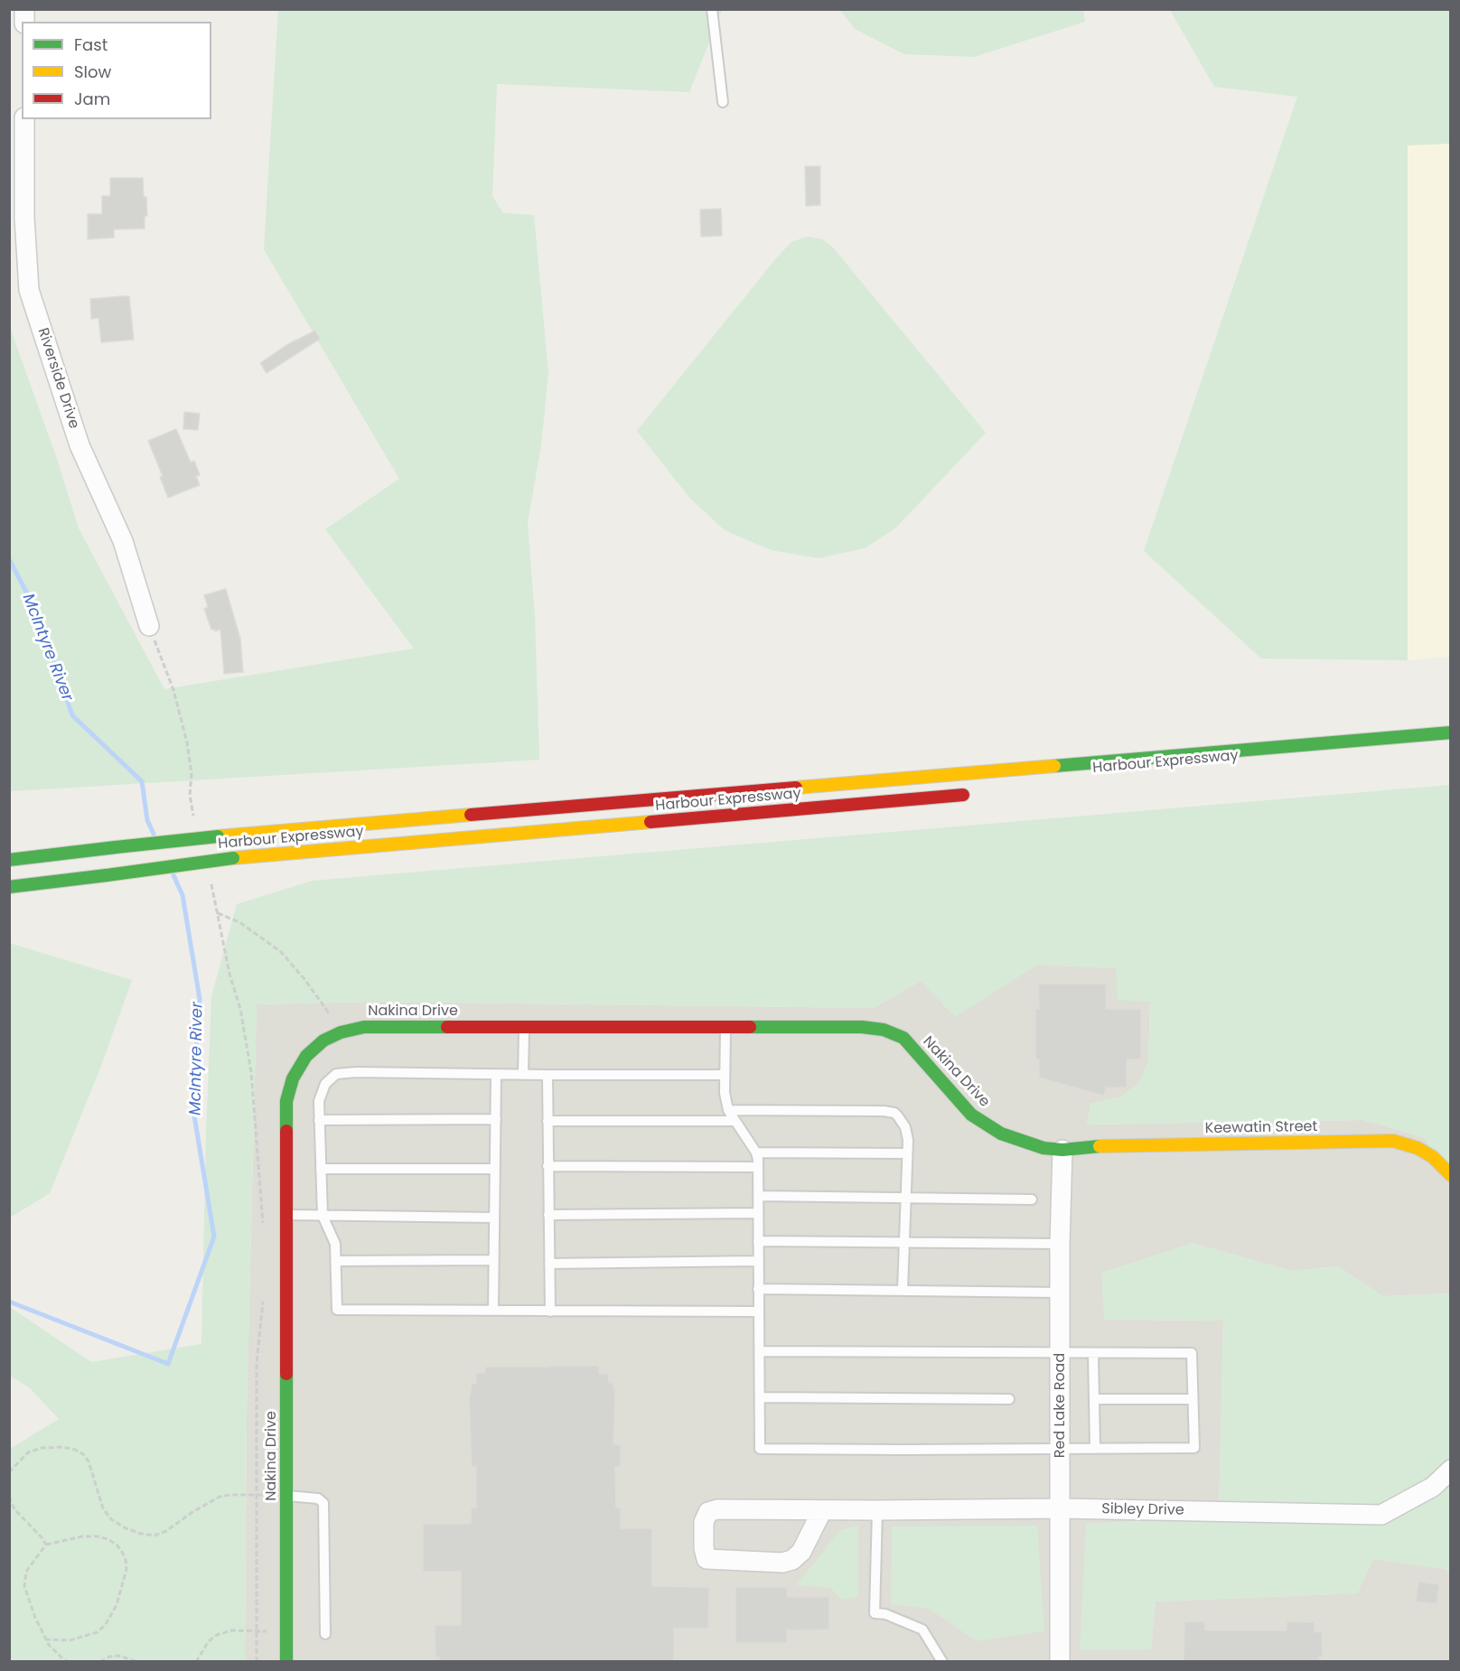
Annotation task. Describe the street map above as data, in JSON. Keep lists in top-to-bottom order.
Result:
{
  "streets": {
    "main road": ["Harbour Expressway", "Nakina Drive", "Keewatin Street"],
    "street": ["Riverside Drive", "Red Lake Road", "Sibley Drive"]
  },
  "crossings": [
    ["Nakina Drive", "Keewatin Street"],
    ["Nakina Drive", "Red Lake Road"],
    ["Keewatin Street", "Red Lake Road"],
    ["Red Lake Road", "Sibley Drive"]
  ],
  "water": ["McIntyre River"],
  "legend": ["Fast", "Slow", "Jam"]
}
